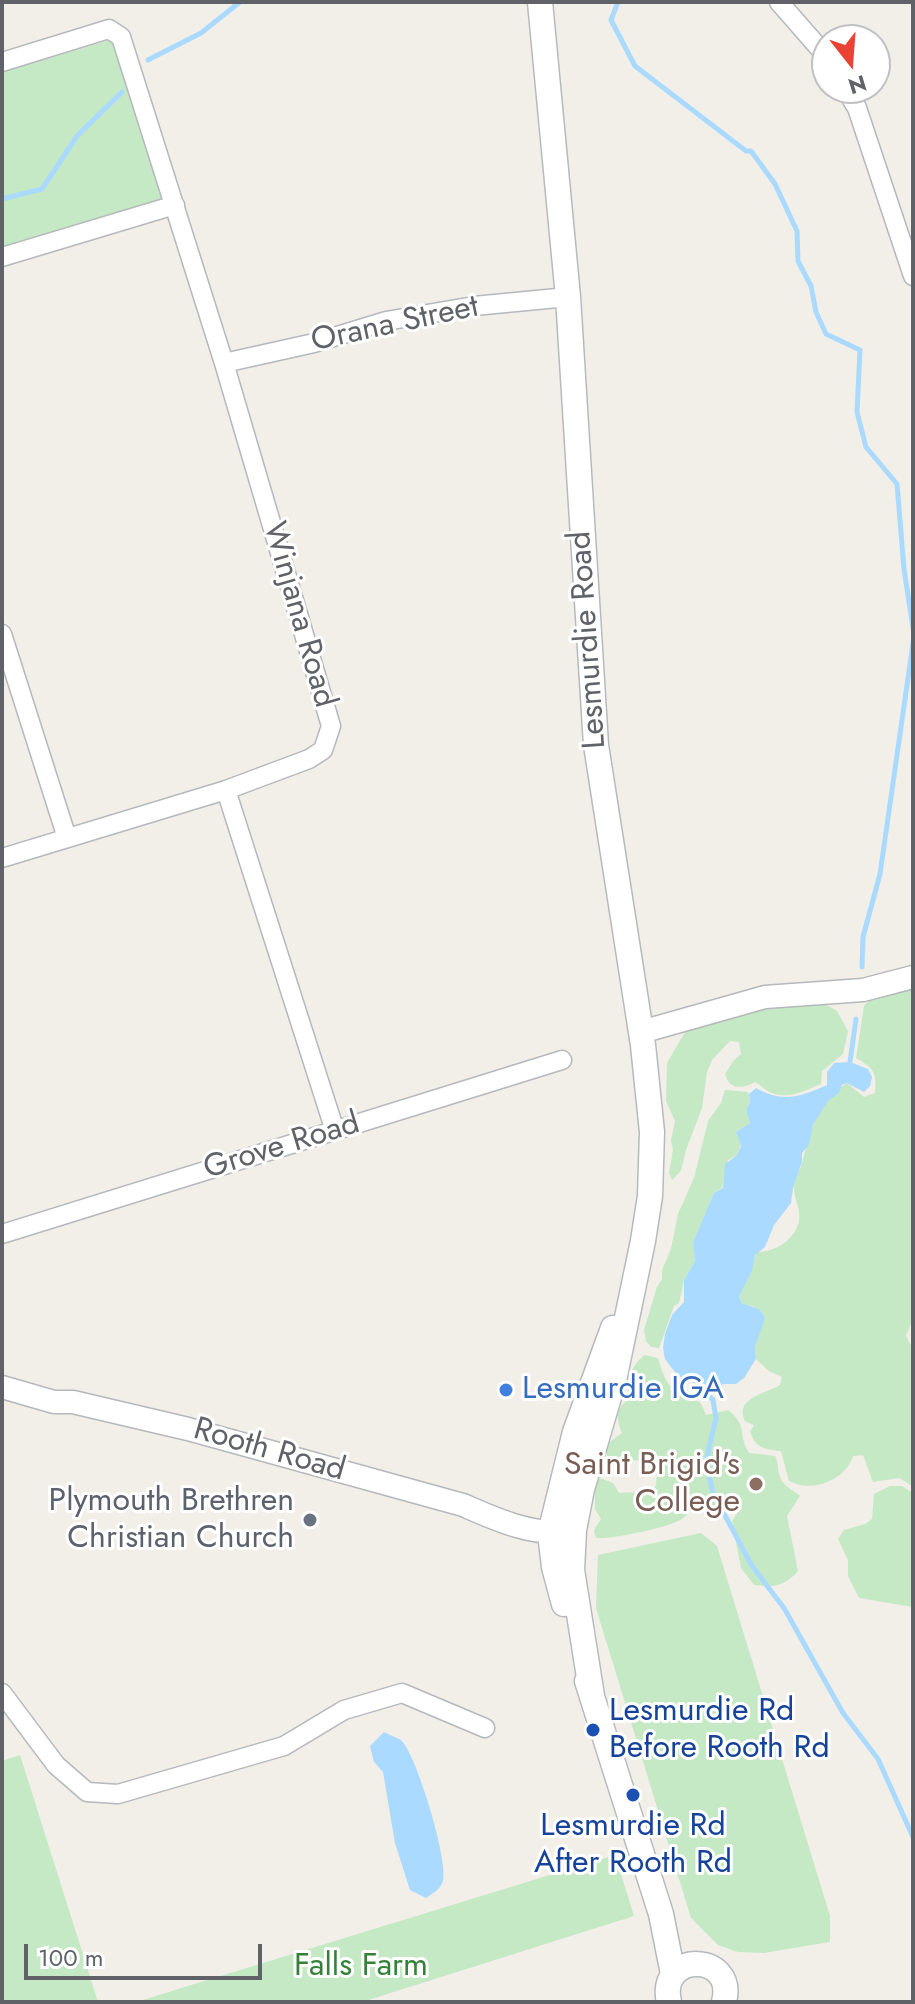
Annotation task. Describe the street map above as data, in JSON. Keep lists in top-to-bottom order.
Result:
{
  "streets": {
    "main road": ["Lesmurdie Road"],
    "street": [
      "Orana Street",
      "Winjana Road",
      "Grove Road",
      "Rooth Road"
    ]
  },
  "crossings": [
    ["Orana Street", "Winjana Road"],
    ["Orana Street", "Lesmurdie Road"],
    ["Lesmurdie Road", "Rooth Road"]
  ],
  "parks": ["Falls Farm"],
  "places": [
    "Lesmurdie IGA",
    "Saint Brigid's College",
    "Plymouth Brethren Christian Church",
    "Lesmurdie Rd Before Rooth Rd",
    "Lesmurdie Rd After Rooth Rd"
  ],
  "scale_bar": "100 m",
  "north": "bottom"
}
